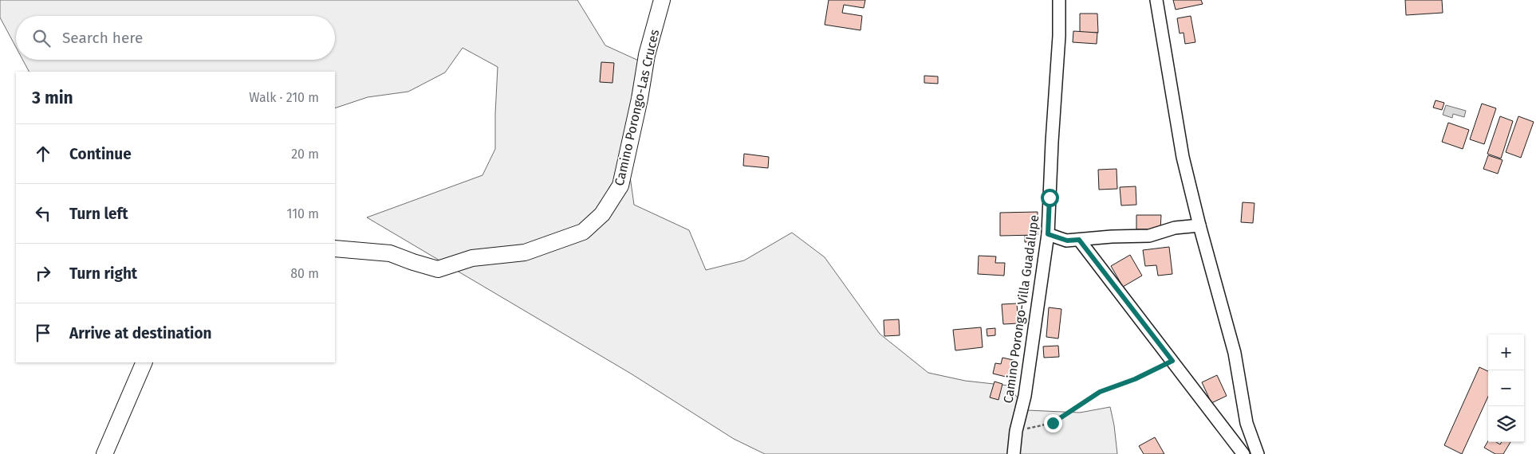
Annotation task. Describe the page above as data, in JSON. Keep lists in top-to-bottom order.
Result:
{
  "streets": {
    "main road": ["Camino Porongo-Las Cruces"],
    "street": ["Camino Porongo-Villa Guadalupe"]
  },
  "page": {
    "search": "Search here",
    "heading": ["3 min", "Walk · 210 m"],
    "list": [
      ["Continue", "20 m"],
      ["Turn left", "110 m"],
      ["Turn right", "80 m"],
      "Arrive at destination"
    ],
    "map_buttons": ["+", "−"]
  }
}
